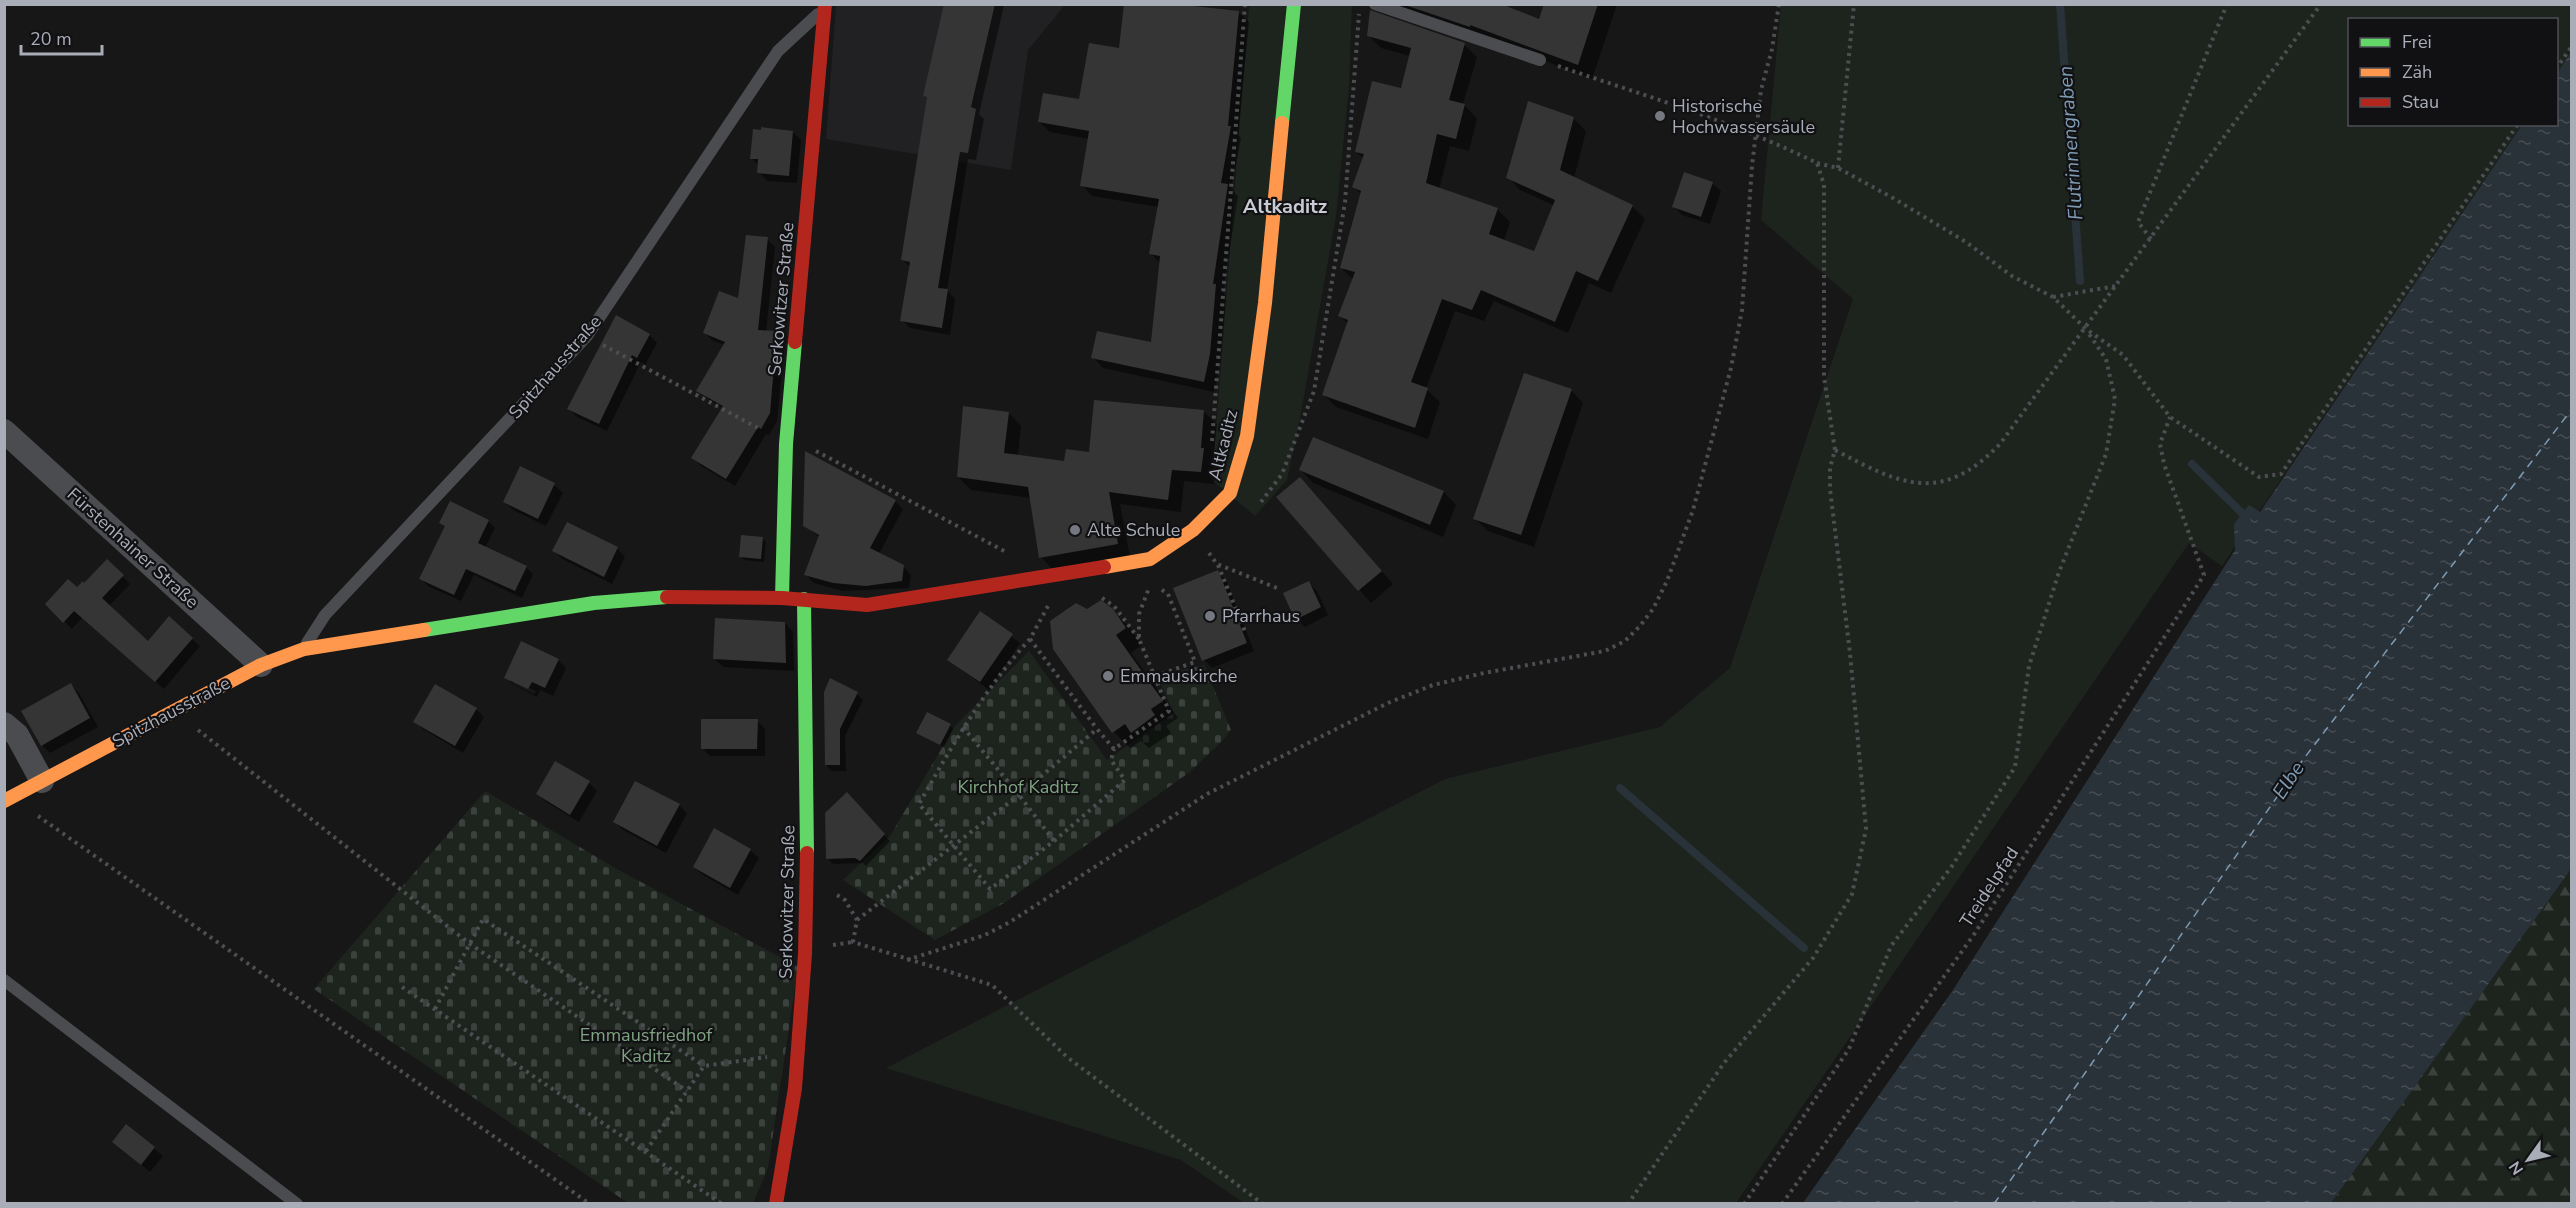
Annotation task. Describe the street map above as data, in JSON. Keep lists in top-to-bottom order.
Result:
{
  "streets": {
    "street": [
      "Serkowitzer Straße",
      "Spitzhausstraße",
      "Altkaditz",
      "Fürstenhainer Straße"
    ],
    "path": ["Treidelpfad"]
  },
  "crossings": [
    ["Serkowitzer Straße", "Spitzhausstraße"],
    ["Serkowitzer Straße", "Altkaditz"],
    ["Spitzhausstraße", "Altkaditz"],
    ["Spitzhausstraße", "Fürstenhainer Straße"]
  ],
  "districts": ["Altkaditz"],
  "water": ["Flutrinnengraben", "Elbe"],
  "parks": ["Kirchhof Kaditz", "Emmausfriedhof Kaditz"],
  "places": [
    "Historische Hochwassersäule",
    "Alte Schule",
    "Pfarrhaus",
    "Emmauskirche"
  ],
  "legend": ["Frei", "Zäh", "Stau"],
  "scale_bar": "20 m",
  "north": "bottom left"
}
